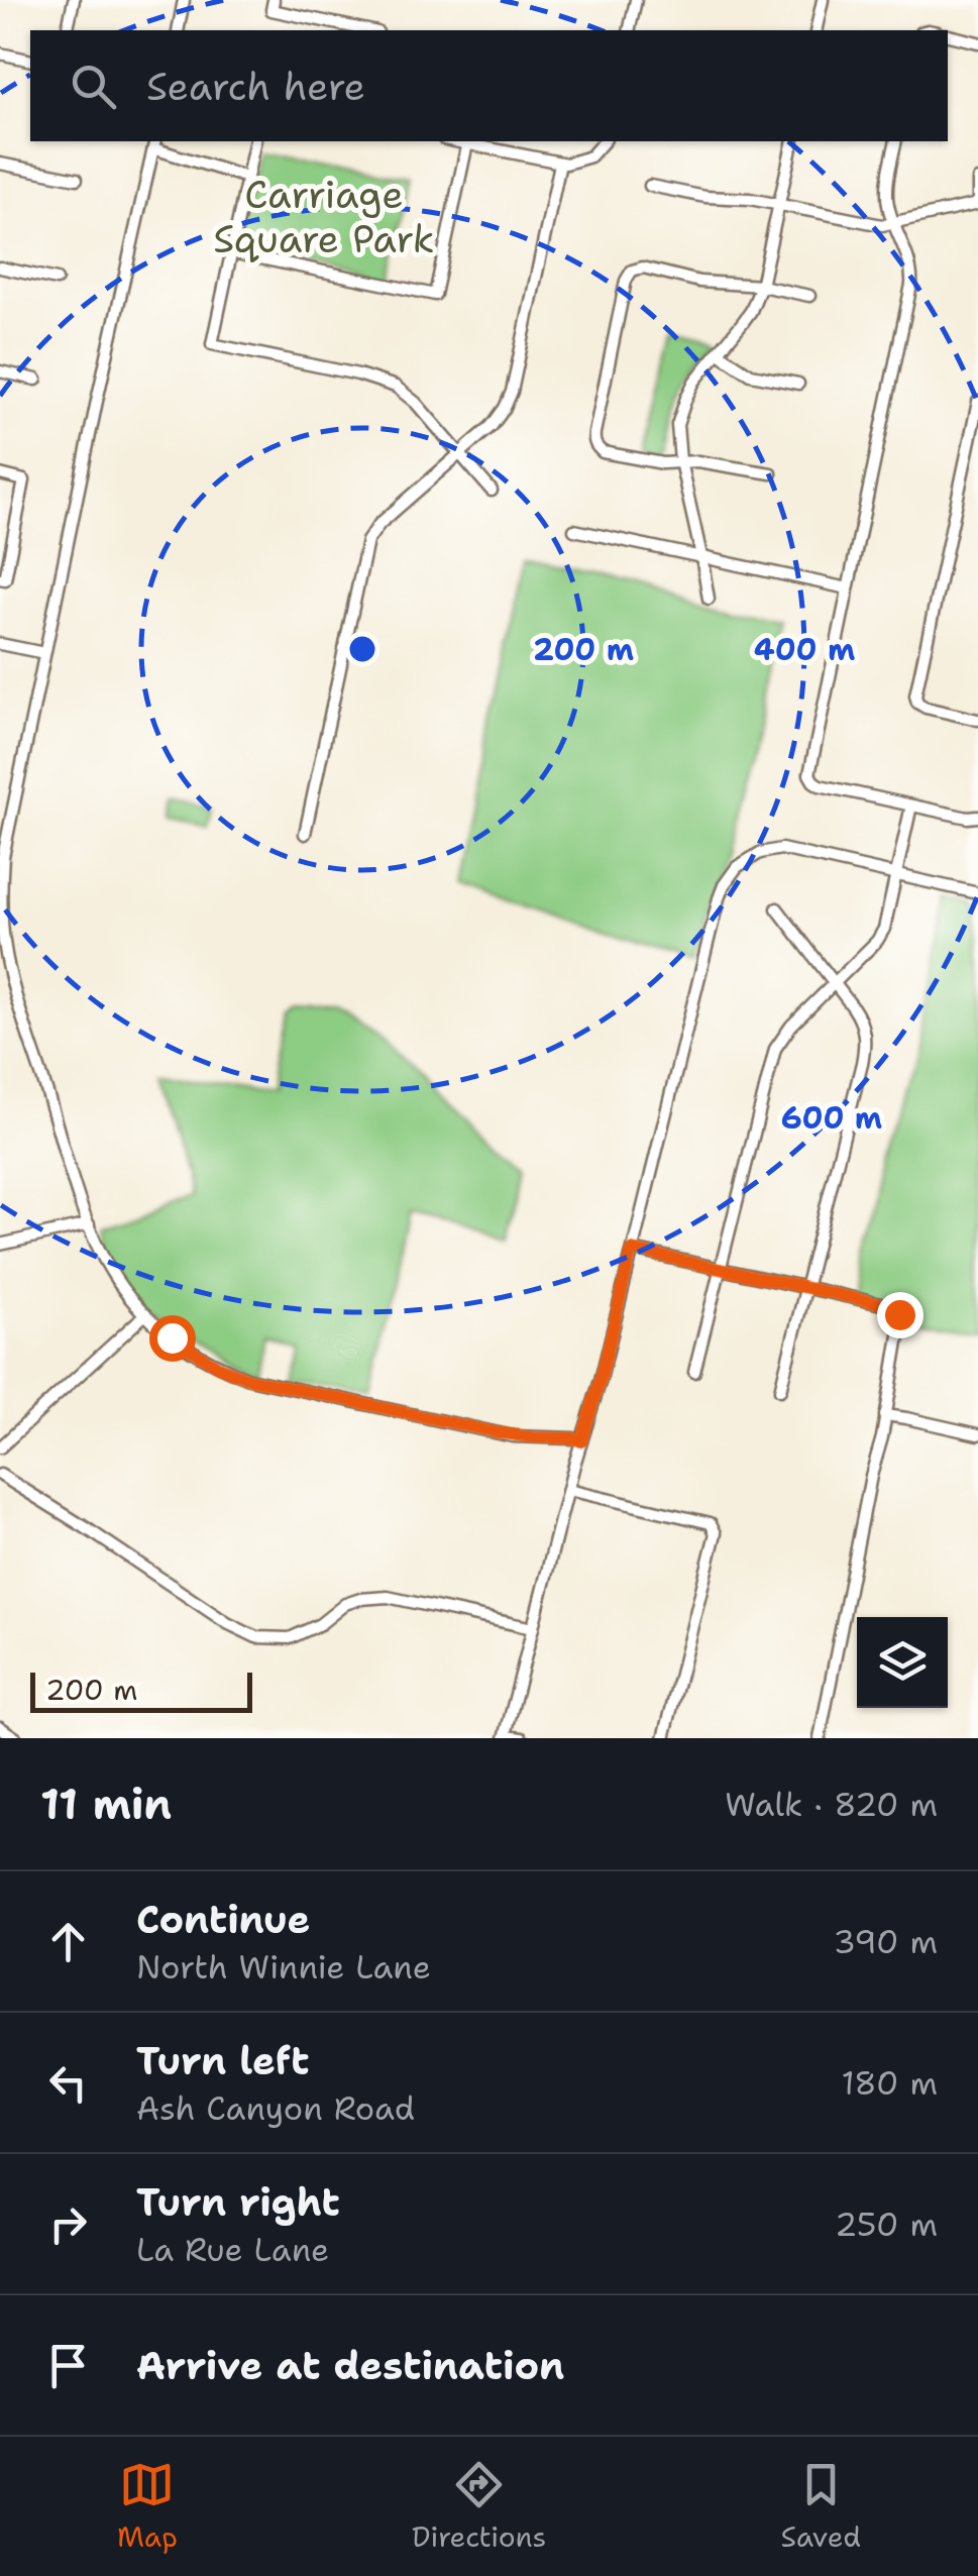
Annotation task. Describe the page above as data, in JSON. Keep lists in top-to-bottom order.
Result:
{
  "parks": ["Carriage Square Park"],
  "scale_bar": "200 m",
  "page": {
    "search": "Search here",
    "scale": "200 m",
    "heading": ["11 min", "Walk · 820 m"],
    "list": [
      ["Continue", "North Winnie Lane", "390 m"],
      ["Turn left", "Ash Canyon Road", "180 m"],
      ["Turn right", "La Rue Lane", "250 m"],
      "Arrive at destination"
    ],
    "nav": ["Map", "Directions", "Saved"]
  },
  "rings": ["200 m", "400 m", "600 m"]
}
